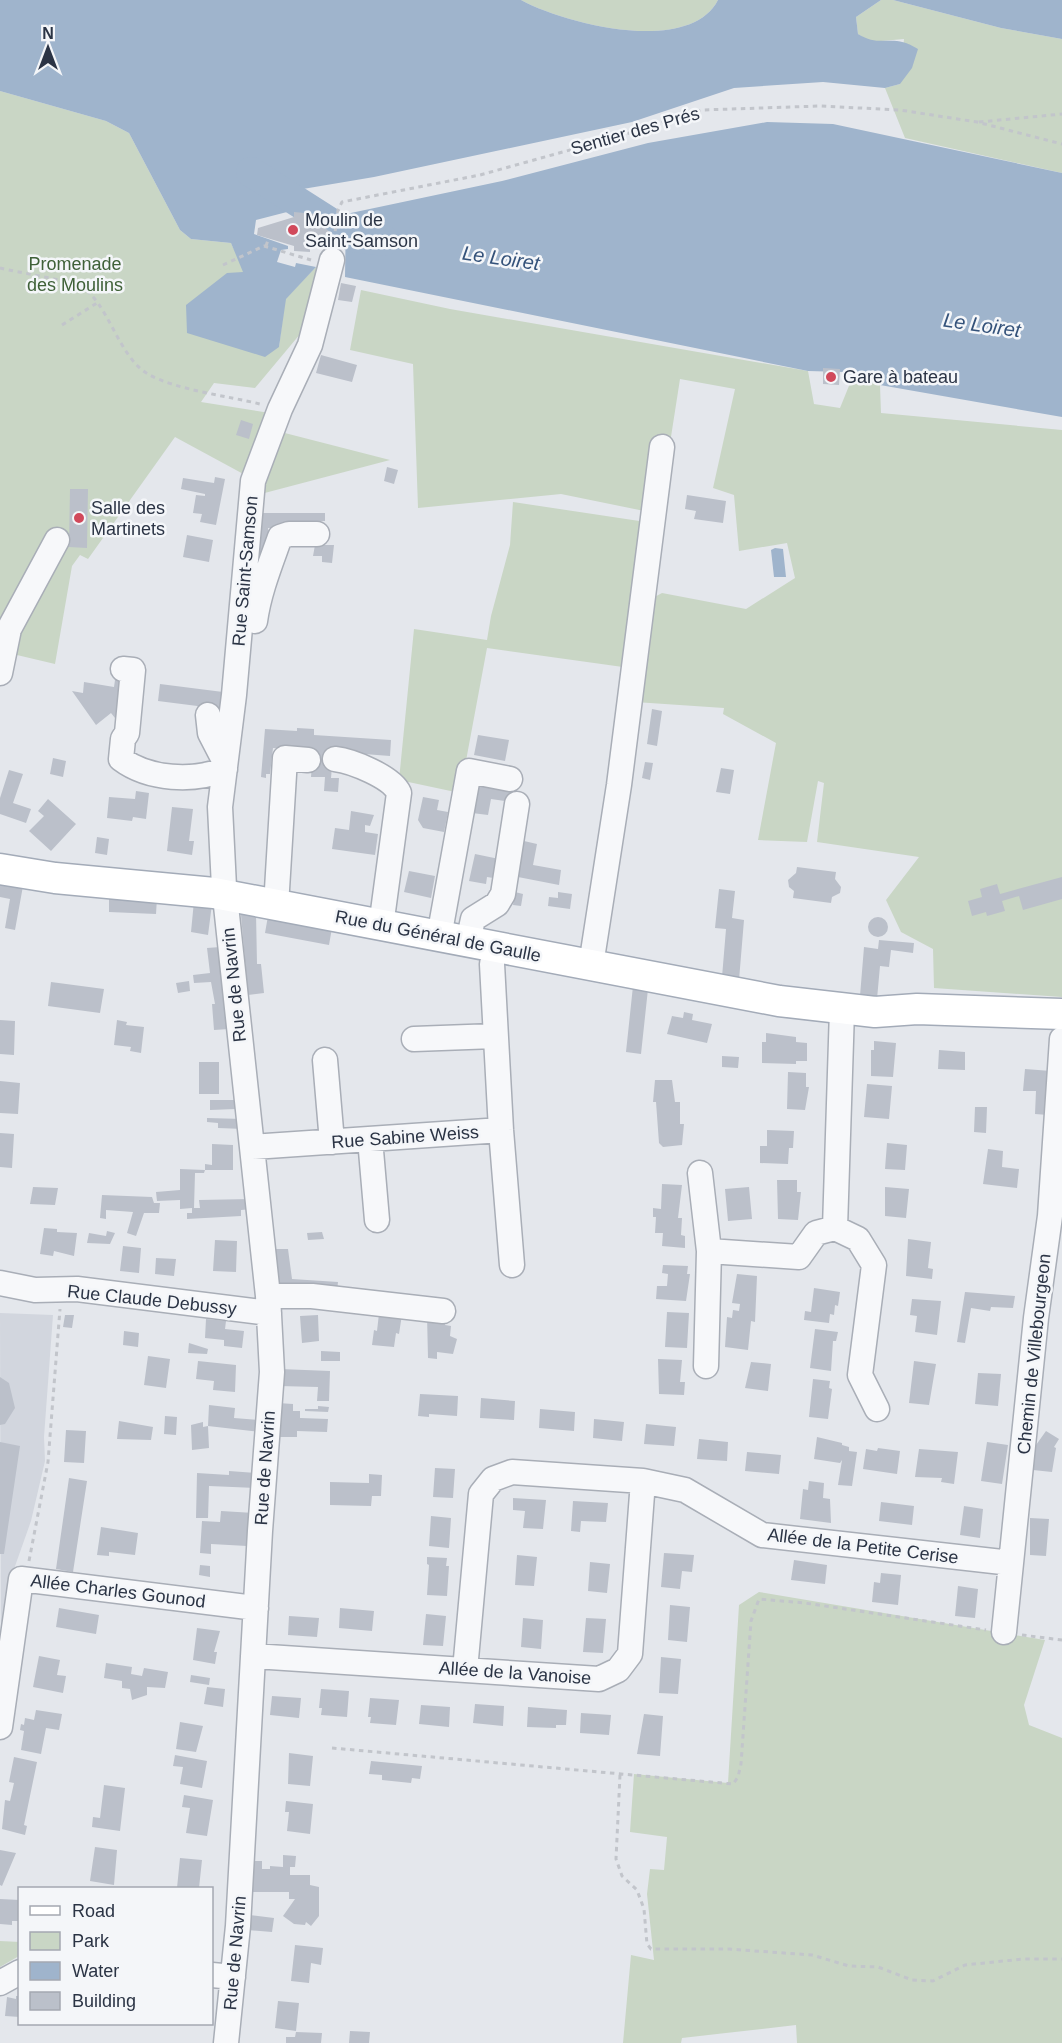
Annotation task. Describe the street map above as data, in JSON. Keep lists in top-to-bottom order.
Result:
{
  "streets": {
    "main road": ["Rue du Général de Gaulle"],
    "street": [
      "Rue Saint-Samson",
      "Rue de Navrin",
      "Rue Sabine Weiss",
      "Rue Claude Debussy",
      "Chemin de Villebourgeon",
      "Allée de la Petite Cerise",
      "Allée Charles Gounod",
      "Allée de la Vanoise"
    ],
    "path": ["Sentier des Prés"]
  },
  "crossings": [
    ["Sentier des Prés", "Rue Saint-Samson"],
    ["Rue Saint-Samson", "Rue du Général de Gaulle"],
    ["Rue Saint-Samson", "Rue de Navrin"],
    ["Rue du Général de Gaulle", "Rue de Navrin"],
    ["Rue de Navrin", "Rue Sabine Weiss"],
    ["Rue de Navrin", "Rue Claude Debussy"],
    ["Rue de Navrin", "Allée Charles Gounod"],
    ["Rue de Navrin", "Allée de la Vanoise"],
    ["Chemin de Villebourgeon", "Allée de la Petite Cerise"],
    ["Allée de la Petite Cerise", "Allée de la Vanoise"]
  ],
  "water": ["Le Loiret"],
  "parks": ["Promenade des Moulins"],
  "places": ["Moulin de Saint-Samson", "Gare à bateau", "Salle des Martinets"],
  "legend": [
    "Road",
    "Park",
    "Water",
    "Building"
  ],
  "north": "top"
}
